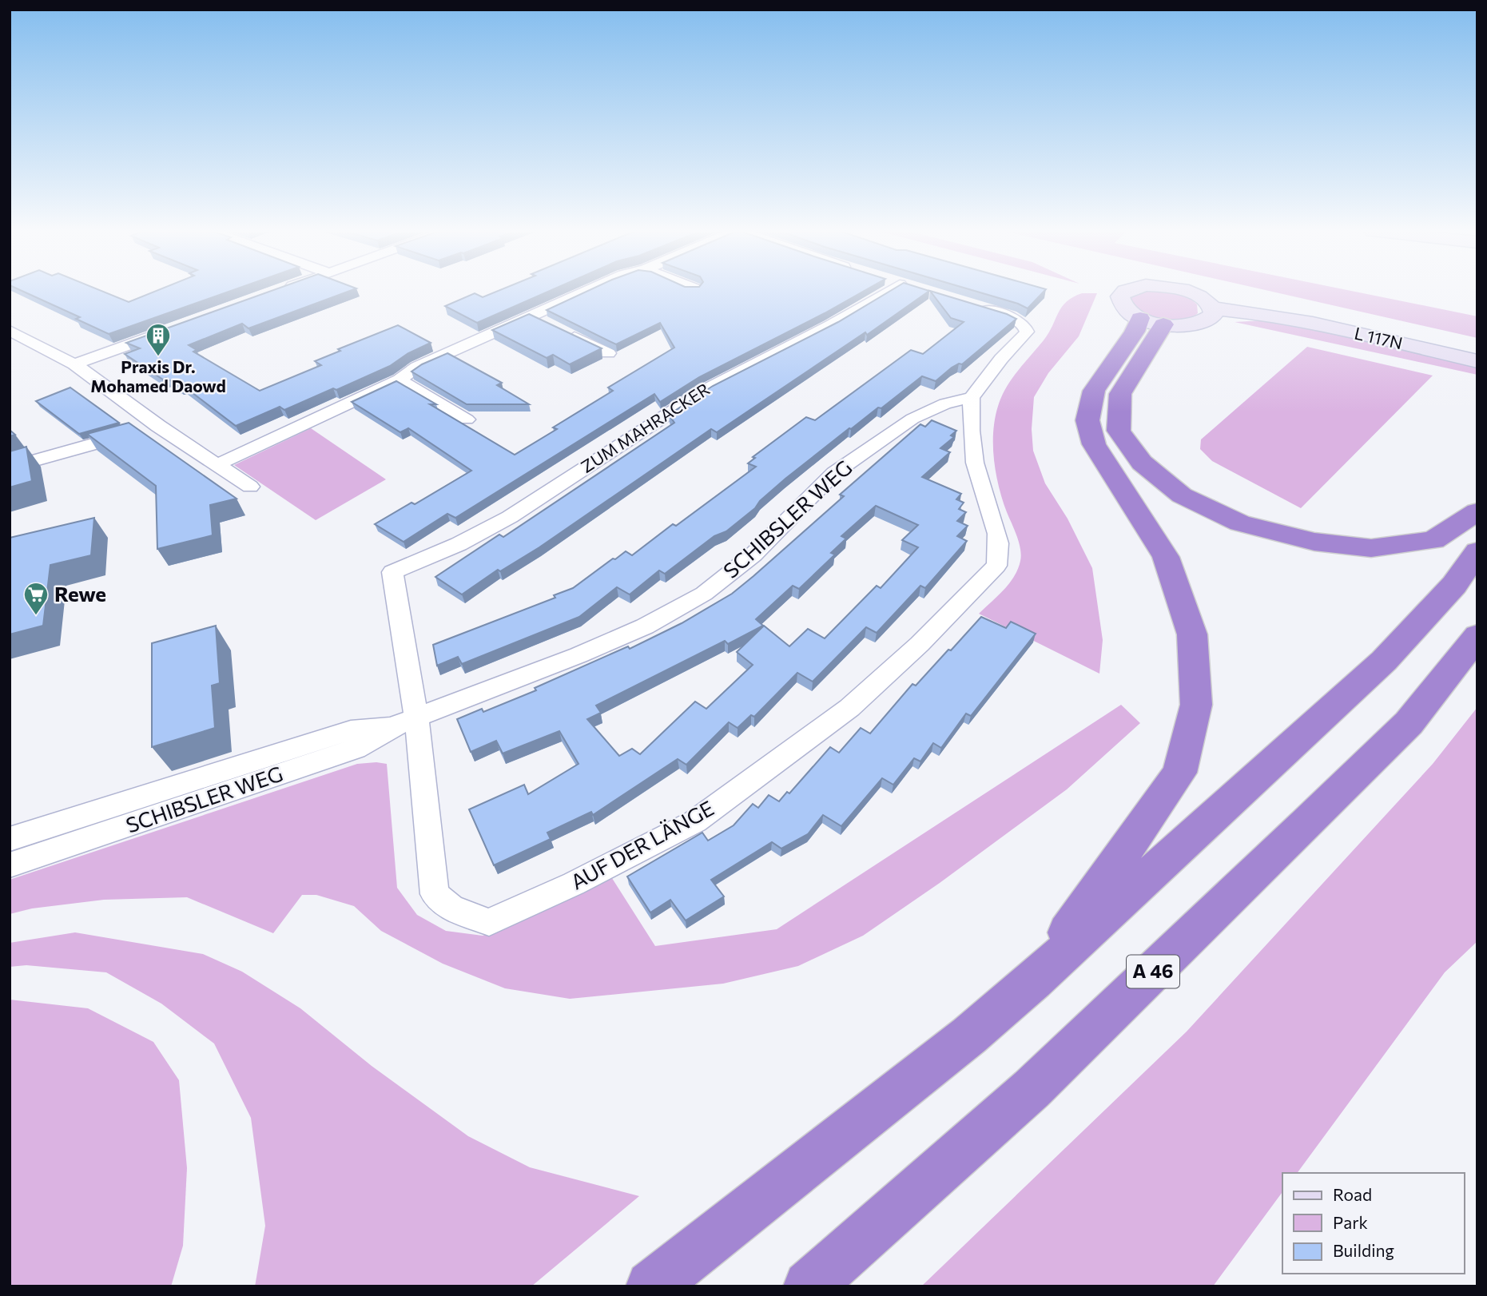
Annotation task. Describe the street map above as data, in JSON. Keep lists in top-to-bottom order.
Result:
{
  "streets": {
    "highway": ["A 46"],
    "main road": ["L 117N"],
    "street": ["ZUM MAHRACKER", "SCHIBSLER WEG", "AUF DER LÄNGE"]
  },
  "crossings": [
    ["ZUM MAHRACKER", "AUF DER LÄNGE"],
    ["SCHIBSLER WEG", "AUF DER LÄNGE"]
  ],
  "places": {
    "building": ["Praxis Dr. Mohamed Daowd"],
    "supermarket": ["Rewe"]
  },
  "legend": ["Road", "Park", "Building"]
}
